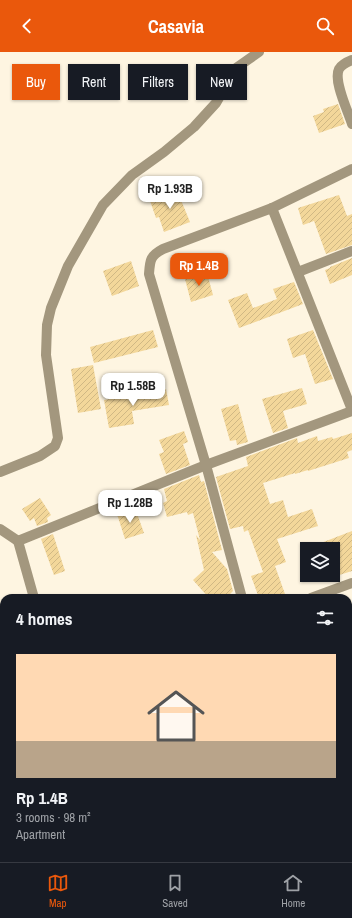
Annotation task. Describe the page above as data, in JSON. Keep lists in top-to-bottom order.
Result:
{
  "page": {
    "header": "Casavia",
    "chip": [
      "Buy",
      "Rent",
      "Filters",
      "New"
    ],
    "price": [
      "Rp 1.93B",
      "Rp 1.4B",
      "Rp 1.58B",
      "Rp 1.28B"
    ],
    "heading": "4 homes",
    "list": [
      {
        "name": "Rp 1.4B",
        "note": "3 rooms · 98 m² · Apartment"
      }
    ],
    "tabs": ["Map", "Saved", "Home"]
  }
}
